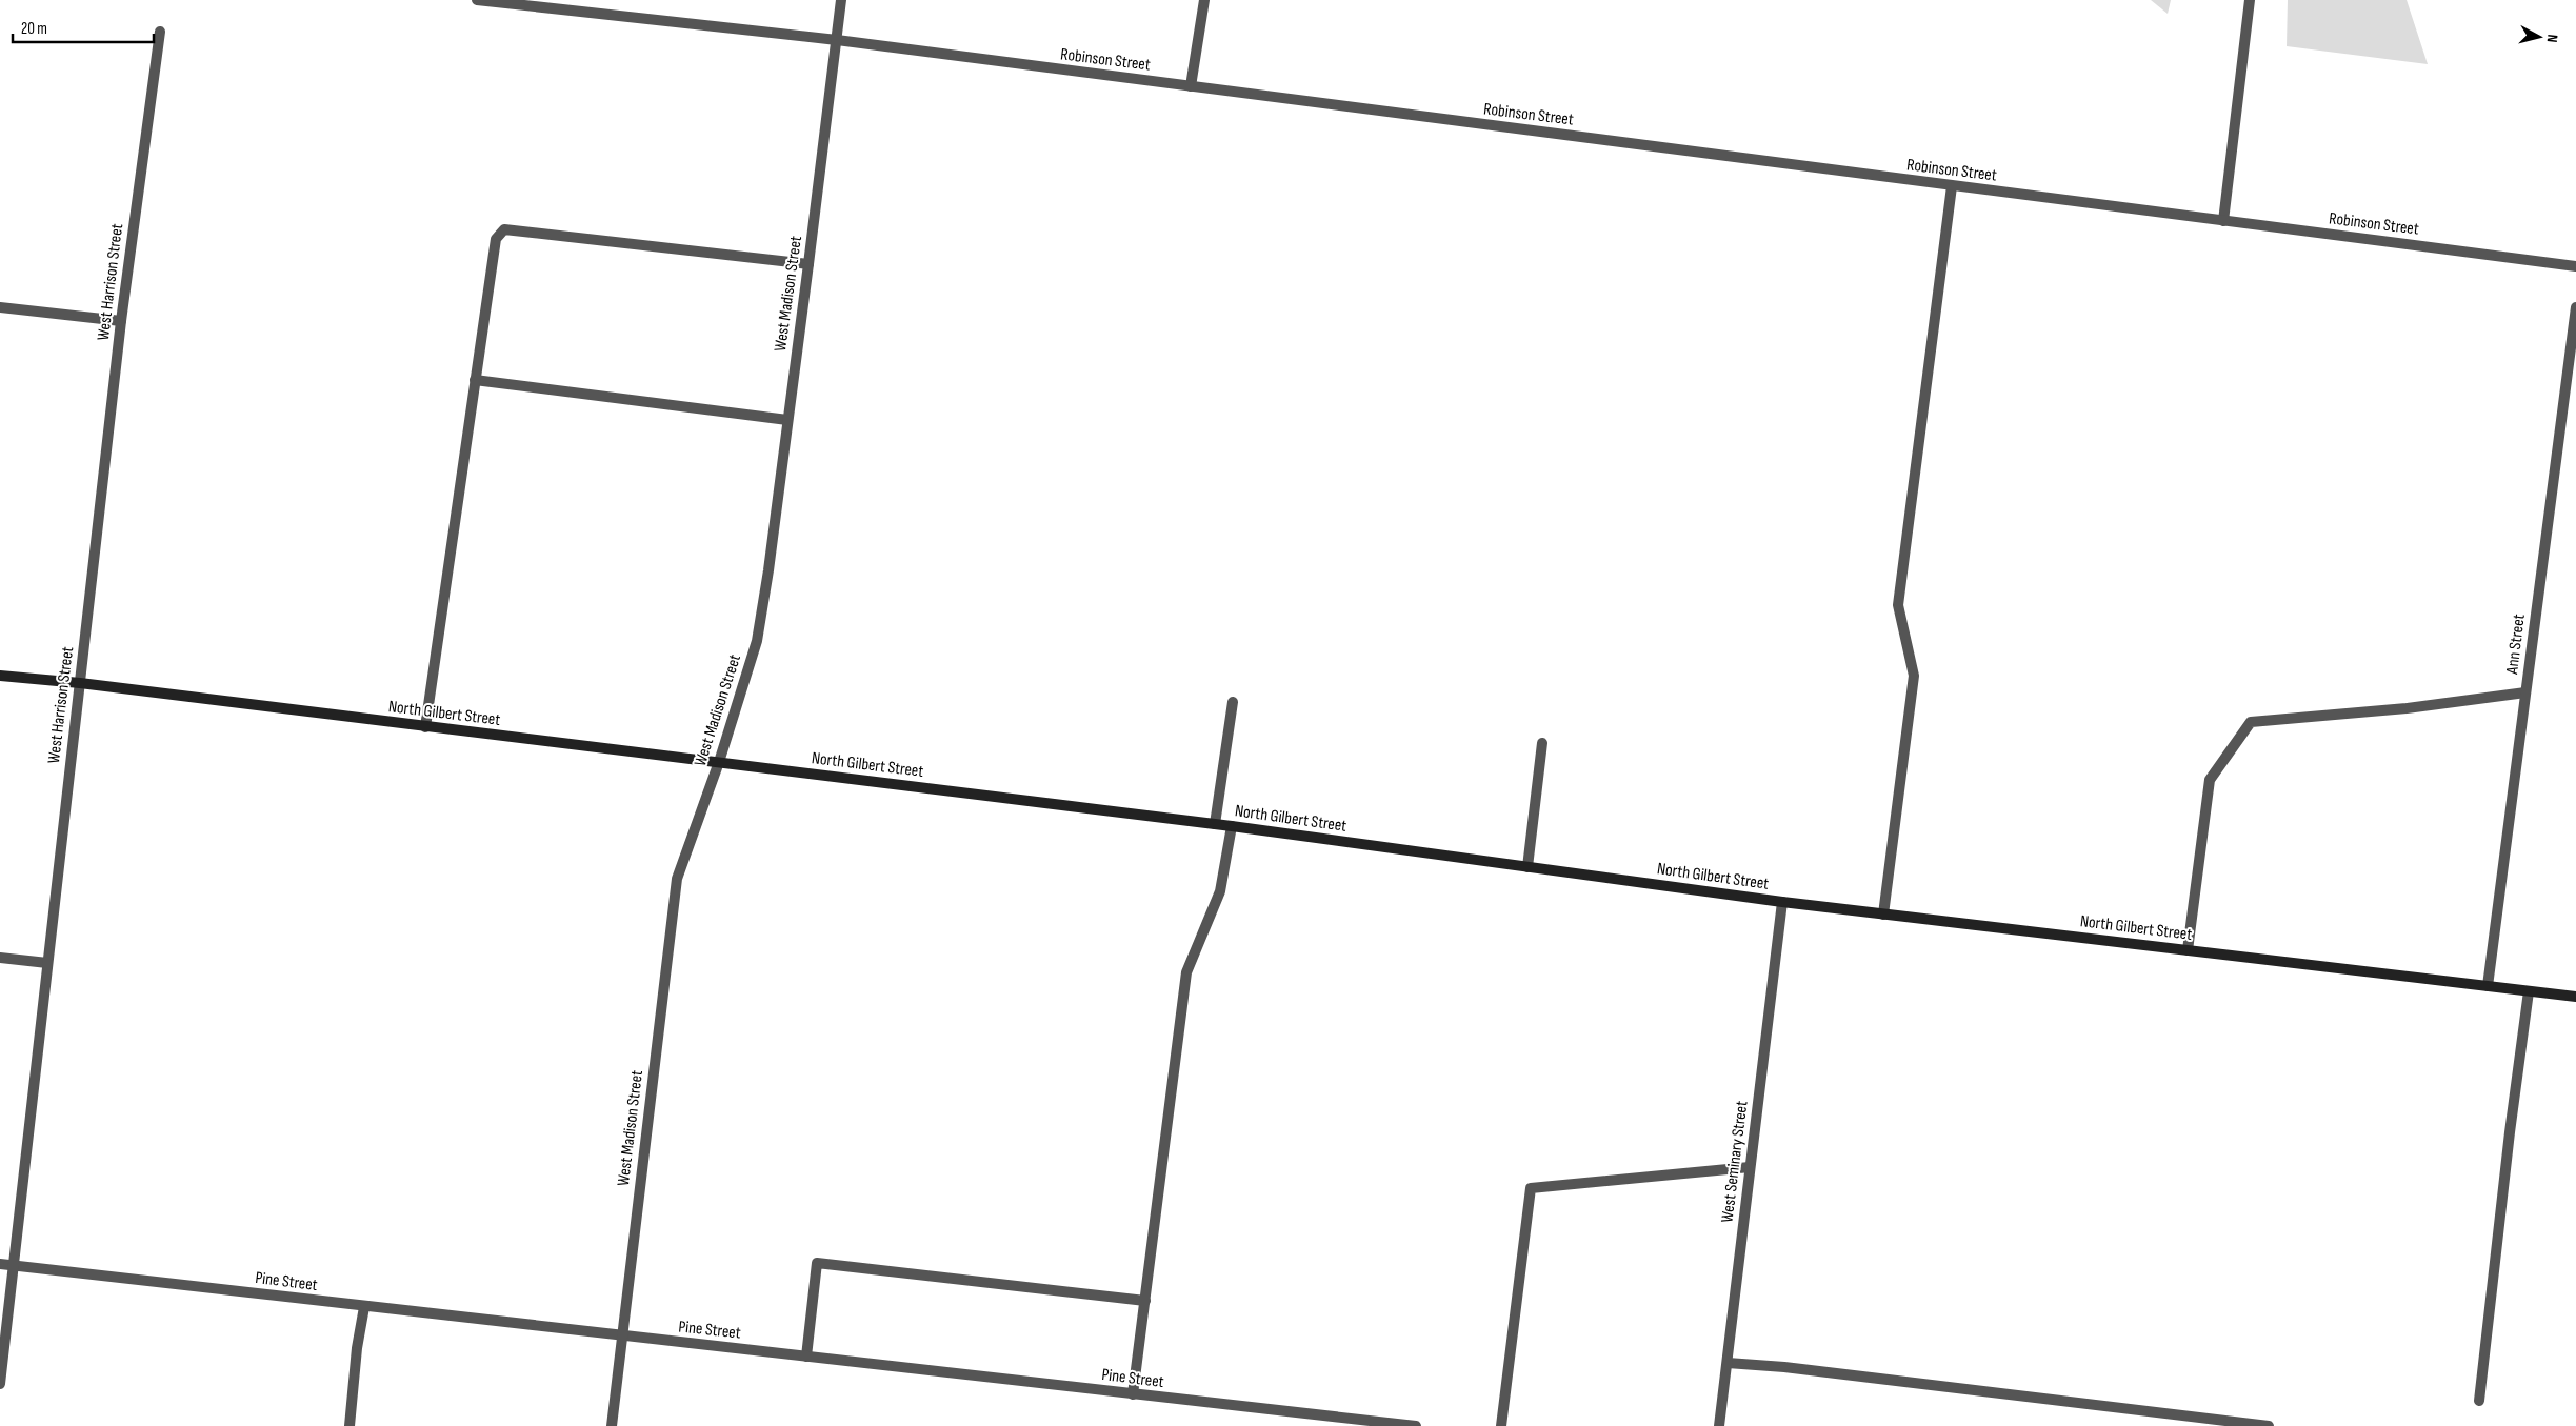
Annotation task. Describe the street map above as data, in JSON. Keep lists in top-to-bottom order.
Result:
{
  "streets": {
    "main road": ["North Gilbert Street"],
    "street": [
      "Robinson Street",
      "West Harrison Street",
      "West Madison Street",
      "Ann Street",
      "West Seminary Street",
      "Pine Street"
    ]
  },
  "crossings": [
    ["Robinson Street", "West Madison Street"],
    ["West Harrison Street", "North Gilbert Street"],
    ["West Harrison Street", "Pine Street"],
    ["West Madison Street", "North Gilbert Street"],
    ["West Madison Street", "Pine Street"],
    ["Ann Street", "North Gilbert Street"],
    ["North Gilbert Street", "West Seminary Street"]
  ],
  "scale_bar": "20 m",
  "north": "right"
}
